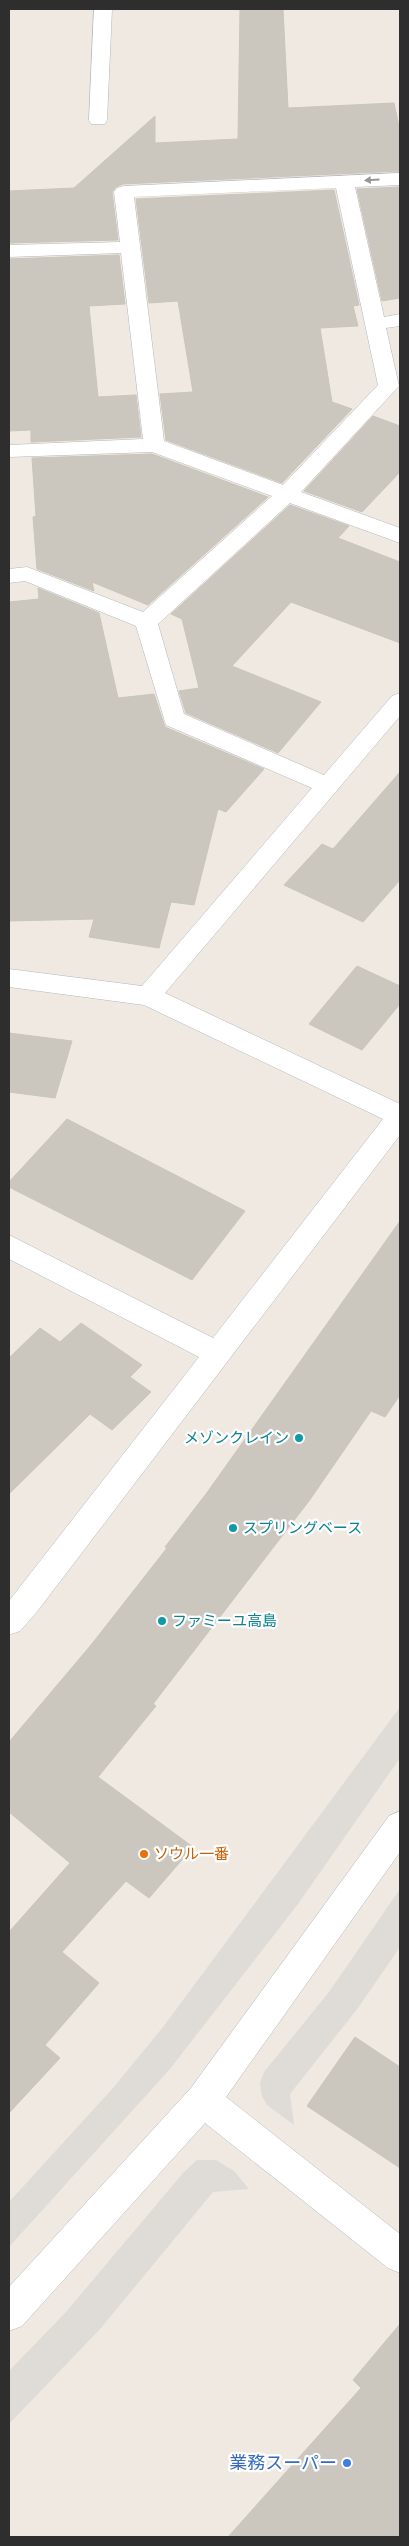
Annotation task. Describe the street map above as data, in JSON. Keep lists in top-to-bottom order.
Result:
{
  "places": [
    "メゾンクレイン",
    "スプリングベース",
    "ファミーユ高島",
    "ソウル一番",
    "業務スーパー"
  ]
}
